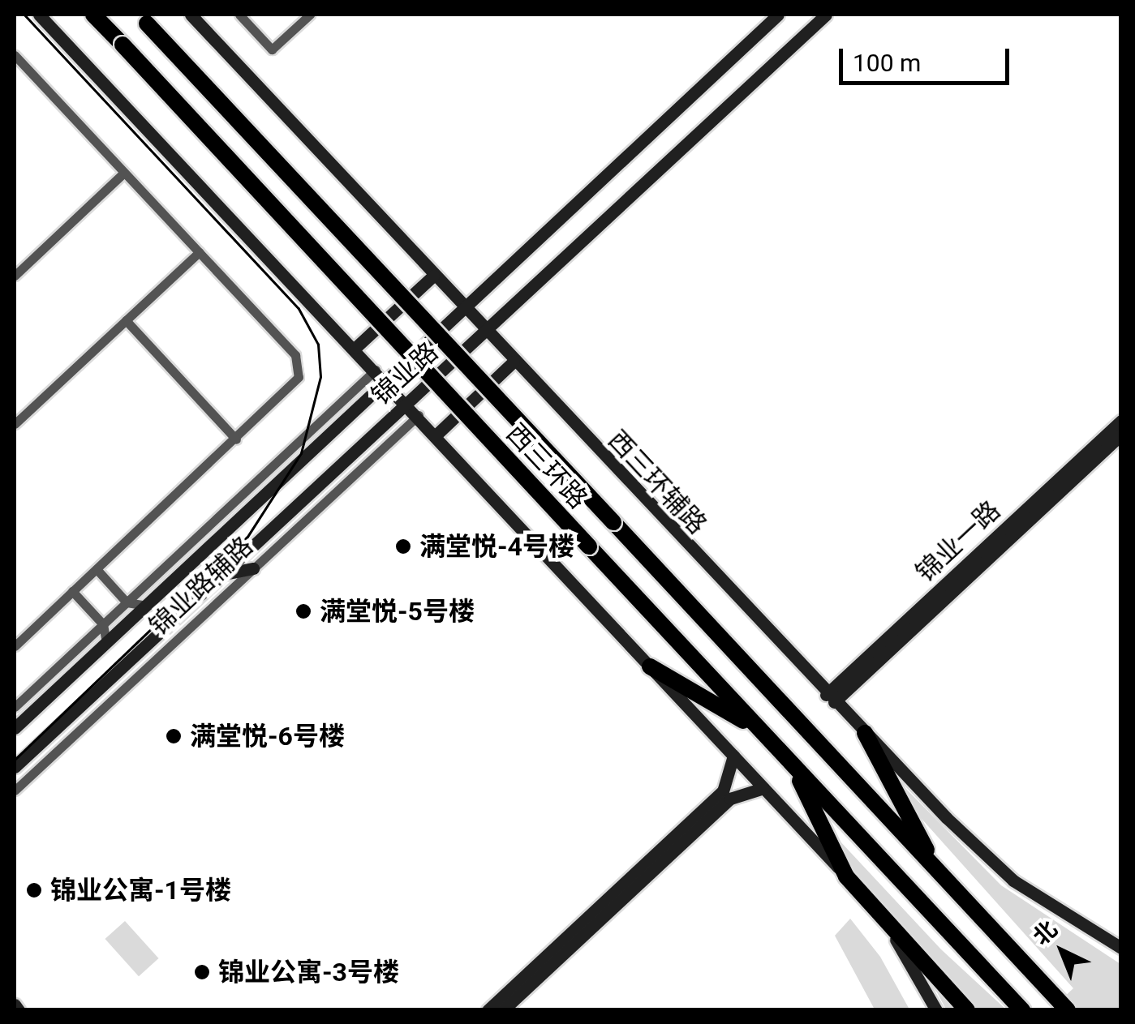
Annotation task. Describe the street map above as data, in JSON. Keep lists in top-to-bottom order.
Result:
{
  "streets": {
    "highway": ["西三环路"],
    "main road": ["锦业路", "西三环辅路", "锦业一路"],
    "street": ["锦业路辅路"]
  },
  "crossings": [
    ["锦业路", "西三环辅路"],
    ["西三环辅路", "锦业一路"]
  ],
  "places": [
    "满堂悦-4号楼",
    "满堂悦-5号楼",
    "满堂悦-6号楼",
    "锦业公寓-1号楼",
    "锦业公寓-3号楼"
  ],
  "scale_bar": "100 m",
  "north": "top left"
}
